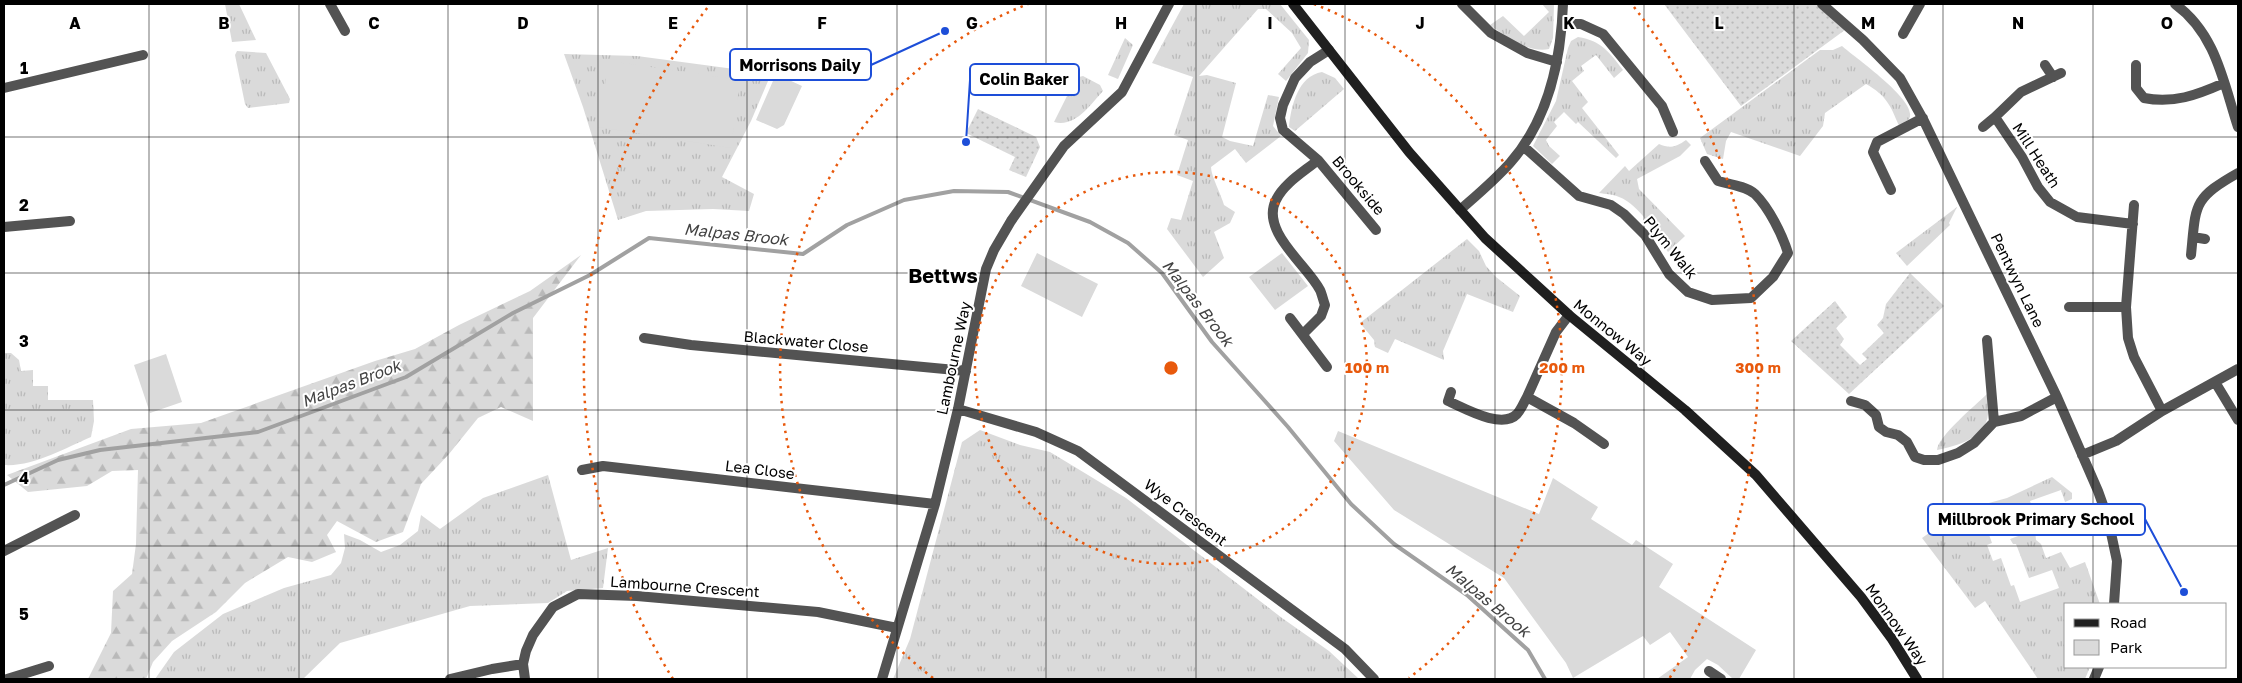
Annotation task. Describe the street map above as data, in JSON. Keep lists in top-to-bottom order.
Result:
{
  "streets": {
    "street": [
      "Mill Heath",
      "Brookside",
      "Plym Walk",
      "Pentwyn Lane",
      "Monnow Way",
      "Blackwater Close",
      "Lambourne Way",
      "Lea Close",
      "Wye Crescent",
      "Lambourne Crescent"
    ]
  },
  "crossings": [
    ["Brookside", "Monnow Way"],
    ["Blackwater Close", "Lambourne Way"],
    ["Lambourne Way", "Lea Close"],
    ["Lambourne Way", "Wye Crescent"],
    ["Lambourne Way", "Lambourne Crescent"]
  ],
  "districts": ["Bettws"],
  "water": ["Malpas Brook"],
  "places": ["Morrisons Daily", "Colin Baker", "Millbrook Primary School"],
  "legend": ["Road", "Park"],
  "grid": {
    "columns": [
      "A",
      "B",
      "C",
      "D",
      "E",
      "F",
      "G",
      "H",
      "I",
      "J",
      "K",
      "L",
      "M",
      "N",
      "O"
    ],
    "rows": [
      "1",
      "2",
      "3",
      "4",
      "5"
    ]
  },
  "rings": ["100 m", "200 m", "300 m"]
}
